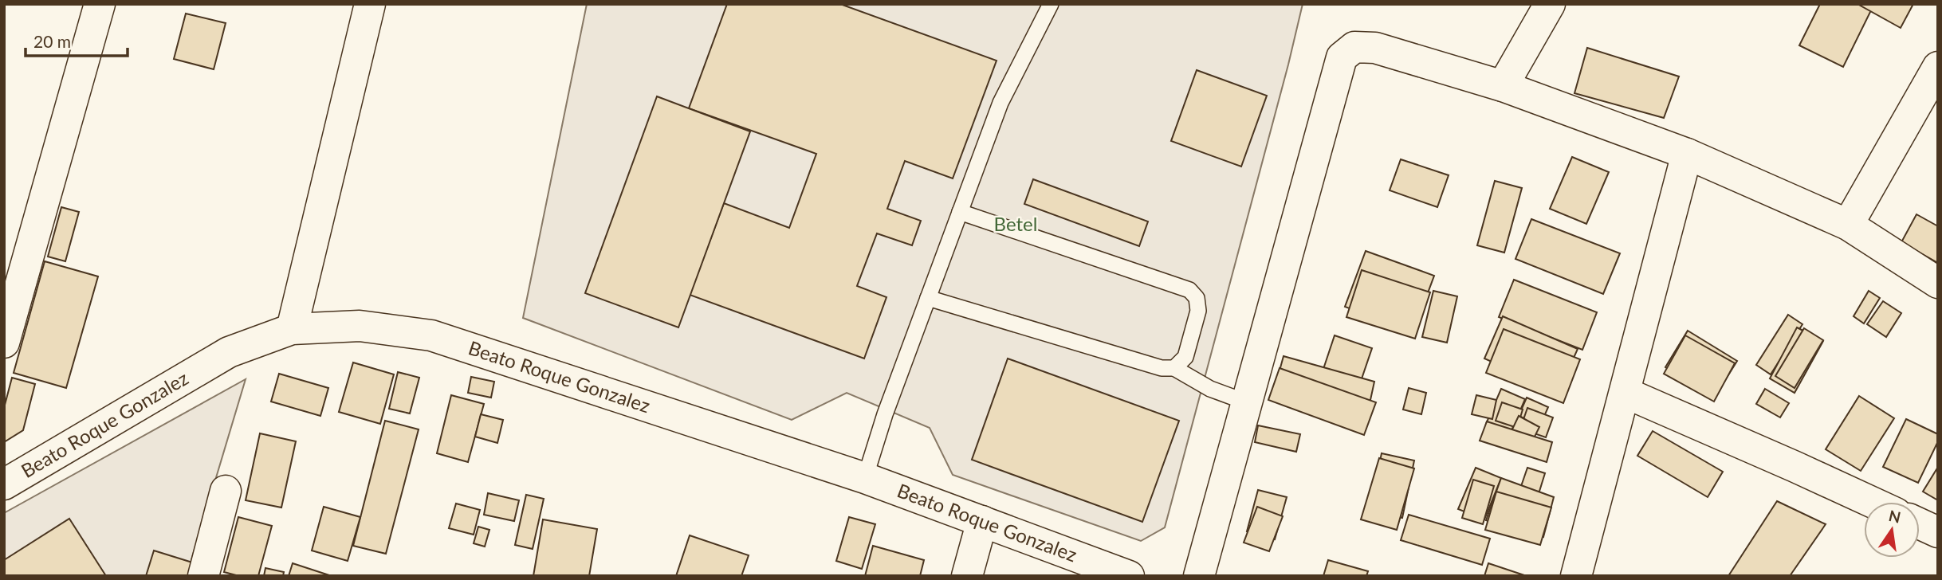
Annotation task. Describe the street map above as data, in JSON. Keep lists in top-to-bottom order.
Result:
{
  "streets": {
    "street": ["Beato Roque Gonzalez"]
  },
  "parks": ["Betel"],
  "scale_bar": "20 m",
  "north": "top"
}
